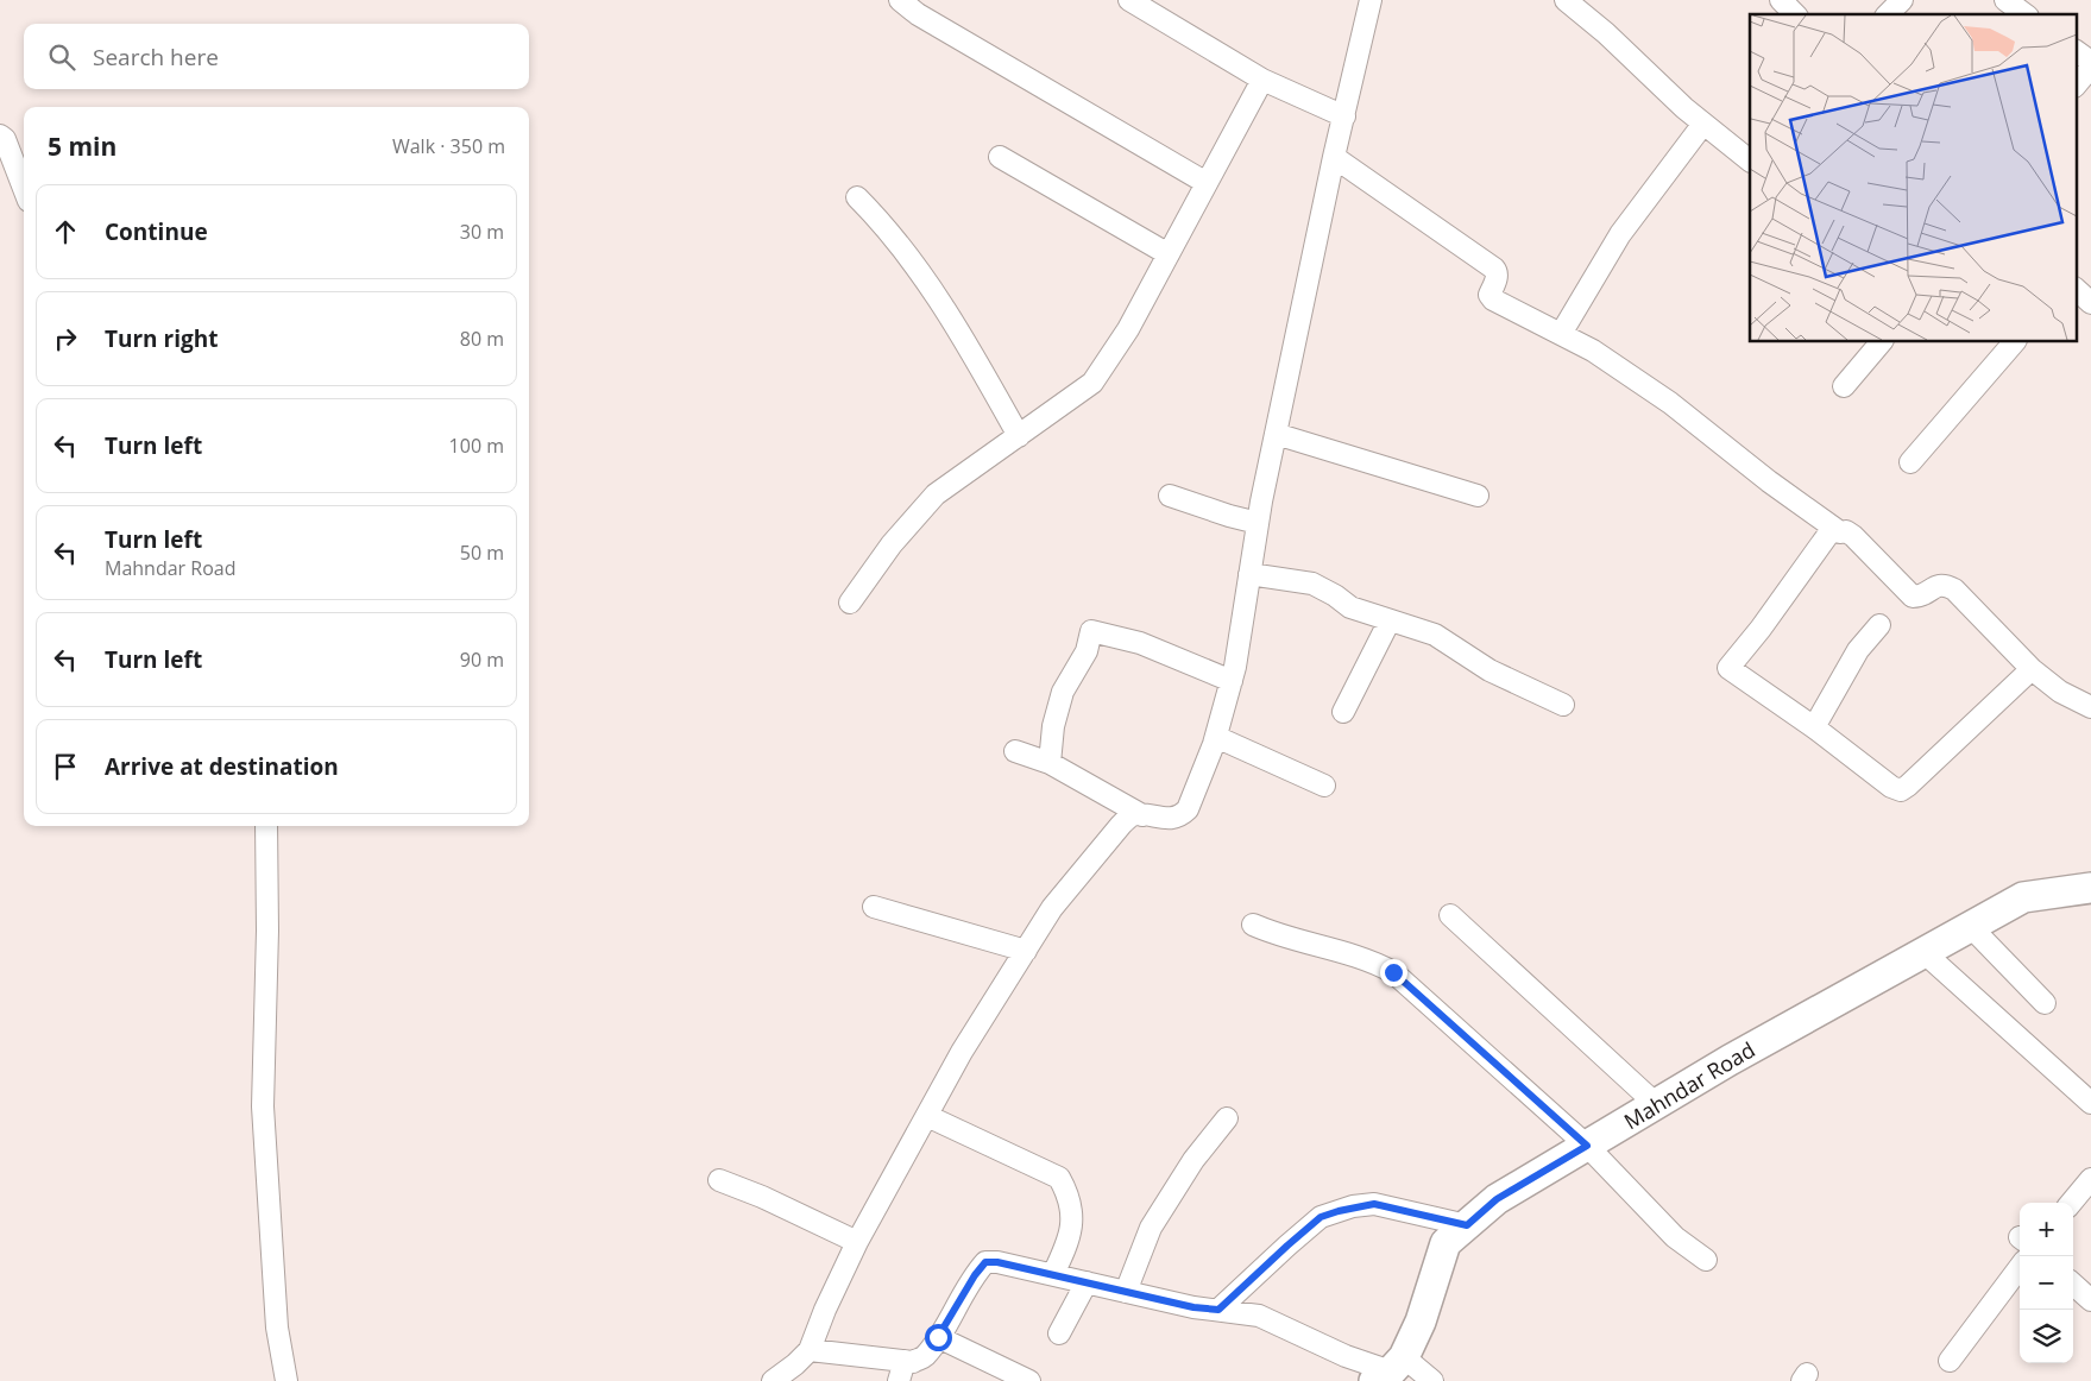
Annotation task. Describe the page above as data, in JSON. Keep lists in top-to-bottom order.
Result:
{
  "streets": {
    "street": ["Mahndar Road"]
  },
  "page": {
    "search": "Search here",
    "heading": ["5 min", "Walk · 350 m"],
    "list": [
      ["Continue", "30 m"],
      ["Turn right", "80 m"],
      ["Turn left", "100 m"],
      ["Turn left", "Mahndar Road", "50 m"],
      ["Turn left", "90 m"],
      "Arrive at destination"
    ],
    "map_buttons": ["+", "−"]
  }
}
